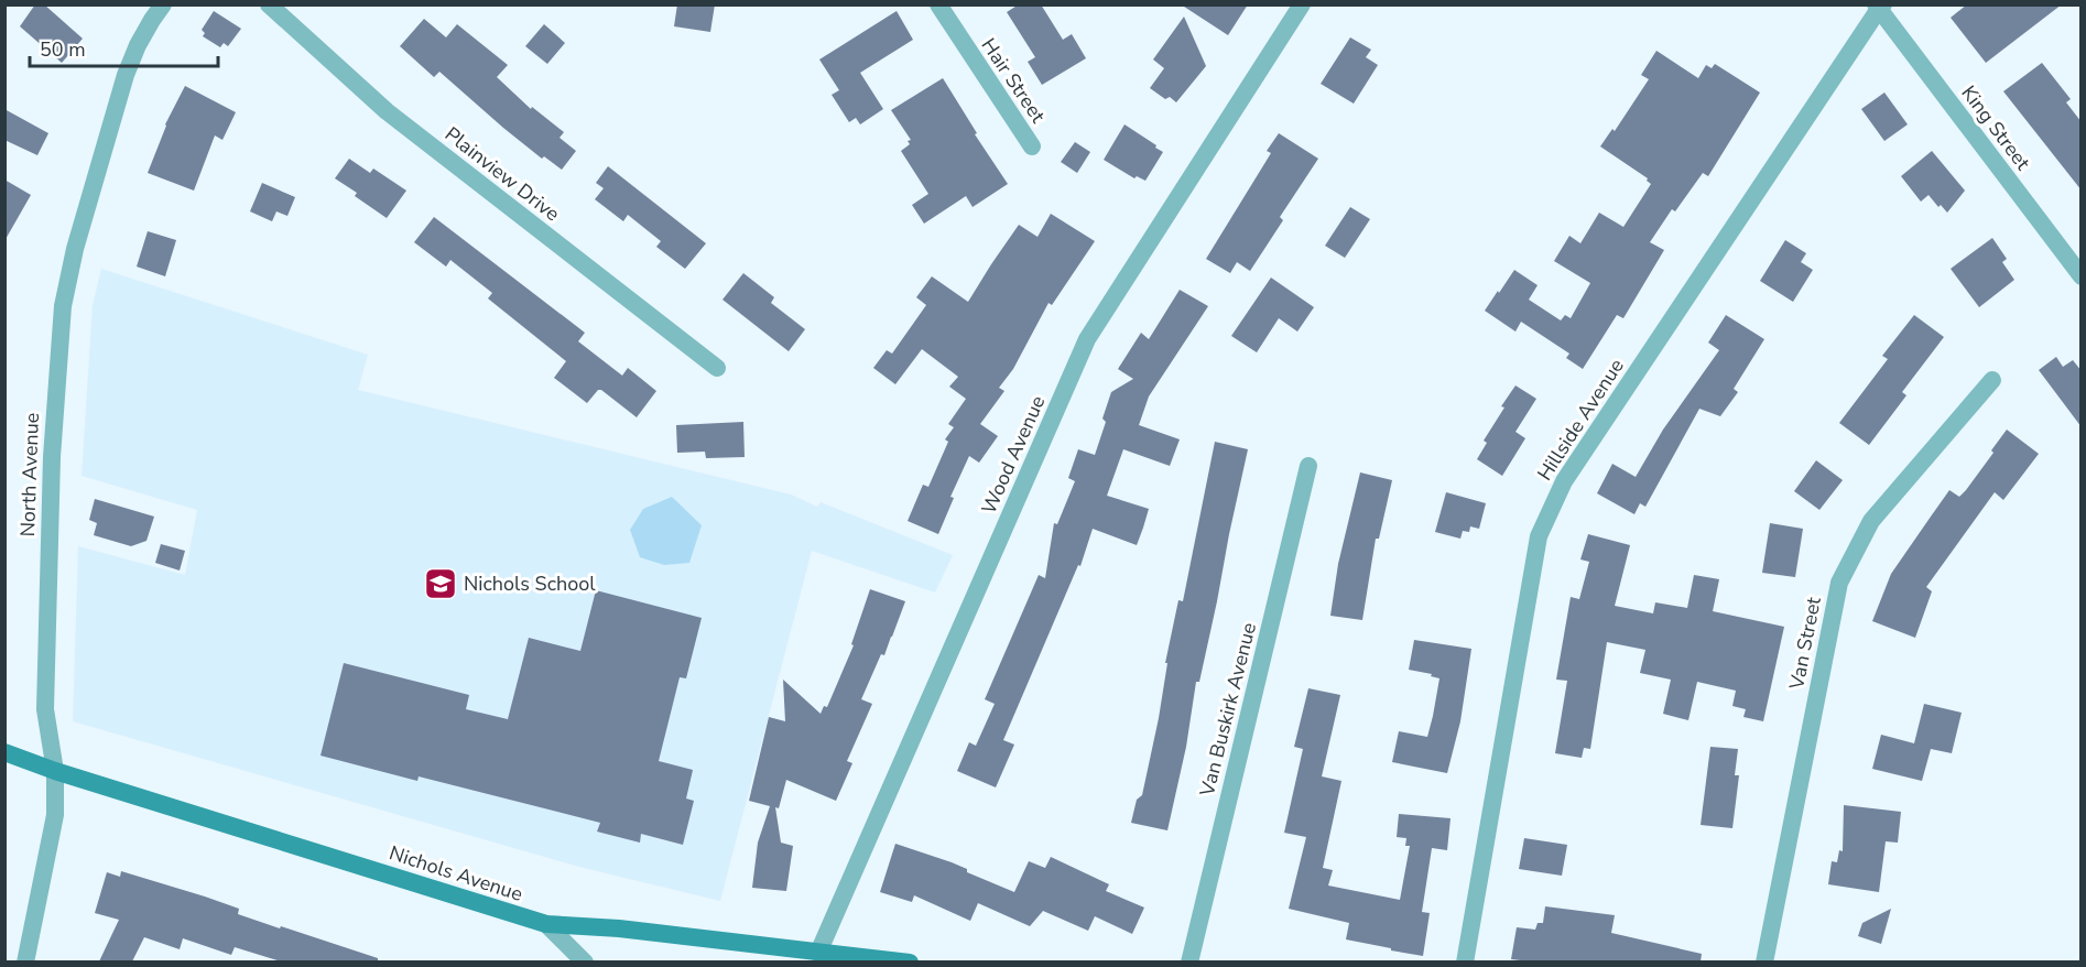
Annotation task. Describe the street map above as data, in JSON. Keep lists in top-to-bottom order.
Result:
{
  "streets": {
    "main road": ["Nichols Avenue"],
    "street": [
      "Hair Street",
      "King Street",
      "Plainview Drive",
      "Hillside Avenue",
      "Wood Avenue",
      "North Avenue",
      "Van Street",
      "Van Buskirk Avenue"
    ]
  },
  "crossings": [
    ["King Street", "Hillside Avenue"],
    ["Wood Avenue", "Nichols Avenue"],
    ["North Avenue", "Nichols Avenue"]
  ],
  "places": {
    "school or university": ["Nichols School"]
  },
  "scale_bar": "50 m"
}
